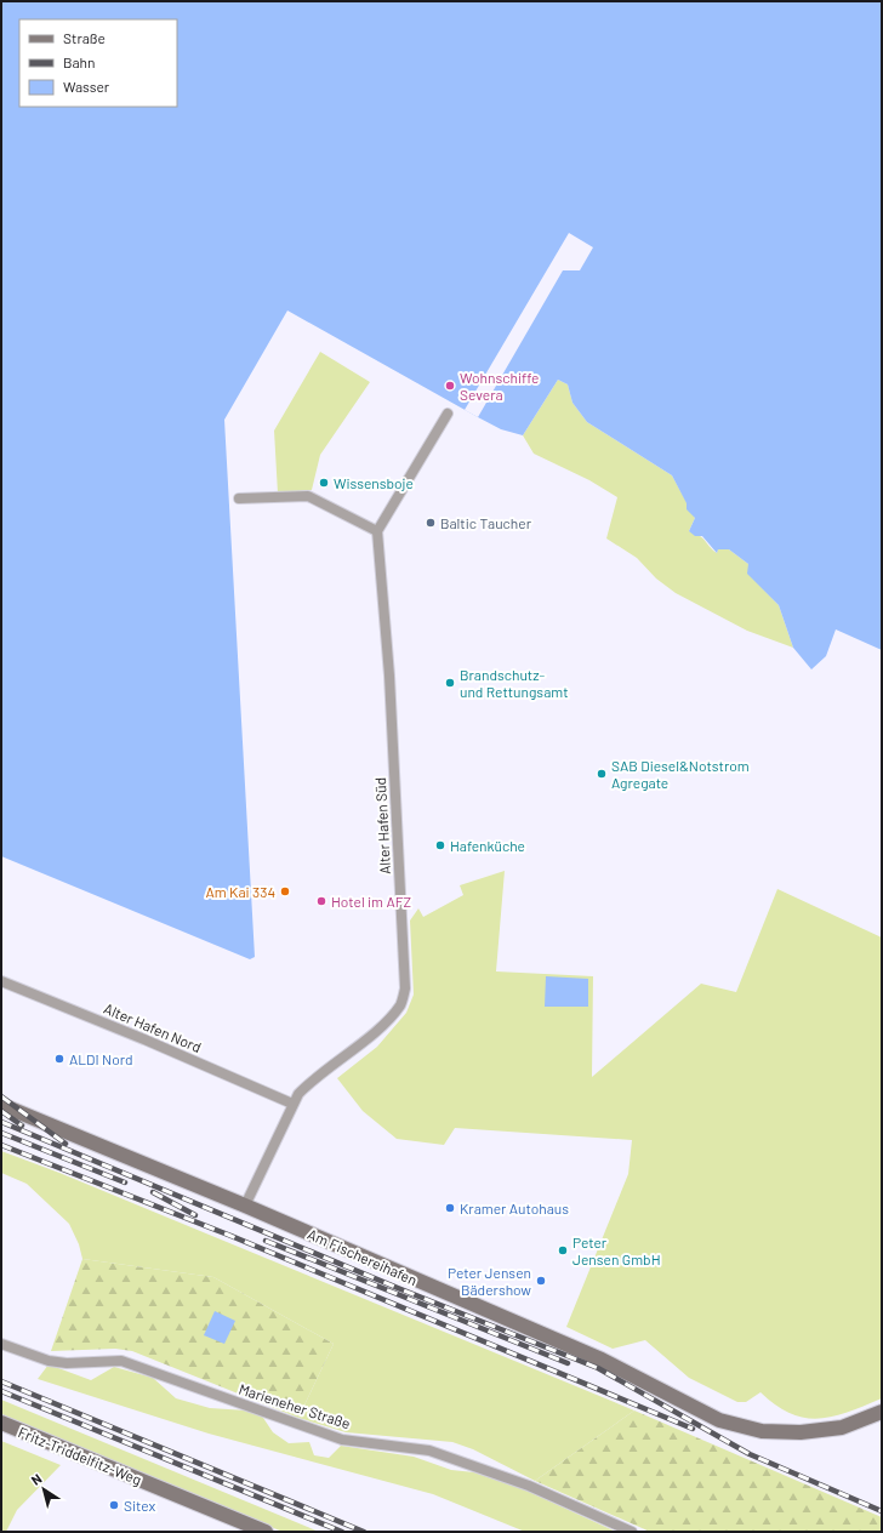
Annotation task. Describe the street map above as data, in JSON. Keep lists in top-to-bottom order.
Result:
{
  "streets": {
    "street": [
      "Alter Hafen Süd",
      "Alter Hafen Nord",
      "Am Fischereihafen",
      "Marieneher Straße",
      "Fritz-Triddelfitz-Weg"
    ]
  },
  "crossings": [
    ["Alter Hafen Süd", "Alter Hafen Nord"],
    ["Alter Hafen Süd", "Am Fischereihafen"]
  ],
  "places": [
    "Wohnschiffe Severa",
    "Wissensboje",
    "Baltic Taucher",
    "Brandschutz- und Rettungsamt",
    "SAB Diesel&Notstrom Agregate",
    "Hafenküche",
    "Am Kai 334",
    "Hotel im AFZ",
    "ALDI Nord",
    "Kramer Autohaus",
    "Peter Jensen GmbH",
    "Peter Jensen Bädershow",
    "Sitex"
  ],
  "legend": ["Straße", "Bahn", "Wasser"],
  "north": "top left"
}
